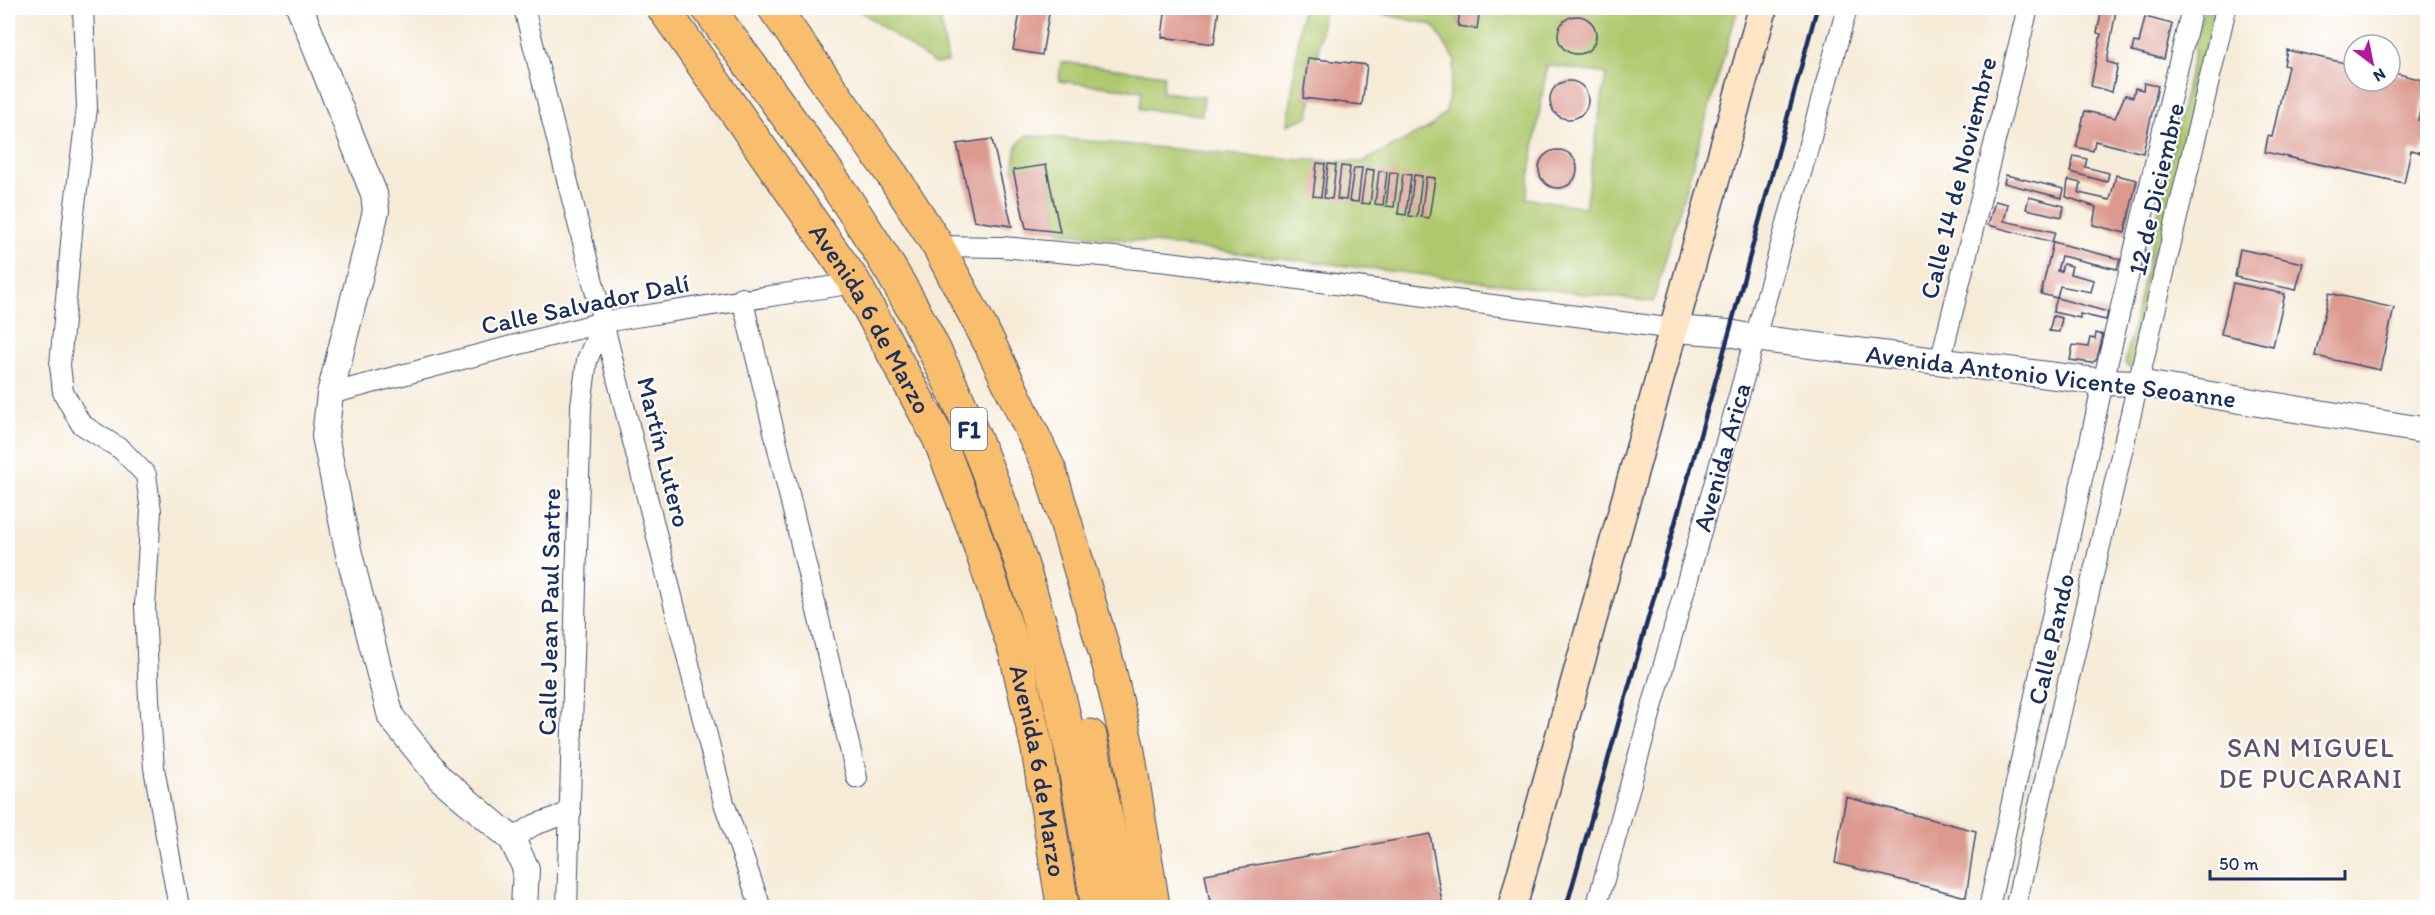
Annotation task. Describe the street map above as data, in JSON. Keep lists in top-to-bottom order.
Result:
{
  "streets": {
    "highway": ["Avenida 6 de Marzo", "F1"],
    "street": [
      "Calle 14 de Noviembre",
      "12 de Diciembre",
      "Calle Salvador Dalí",
      "Avenida Antonio Vicente Seoanne",
      "Martín Lutero",
      "Avenida Arica",
      "Calle Jean Paul Sartre",
      "Calle Pando"
    ]
  },
  "crossings": [
    ["Calle 14 de Noviembre", "Avenida Antonio Vicente Seoanne"],
    ["12 de Diciembre", "Avenida Antonio Vicente Seoanne"],
    ["12 de Diciembre", "Calle Pando"],
    ["Calle Salvador Dalí", "Avenida 6 de Marzo"],
    ["Calle Salvador Dalí", "Martín Lutero"],
    ["Calle Salvador Dalí", "Calle Jean Paul Sartre"],
    ["Avenida Antonio Vicente Seoanne", "Avenida Arica"],
    ["Avenida Antonio Vicente Seoanne", "Calle Pando"],
    ["Martín Lutero", "Calle Jean Paul Sartre"]
  ],
  "districts": ["SAN MIGUEL DE PUCARANI"],
  "scale_bar": "50 m",
  "north": "bottom right"
}
